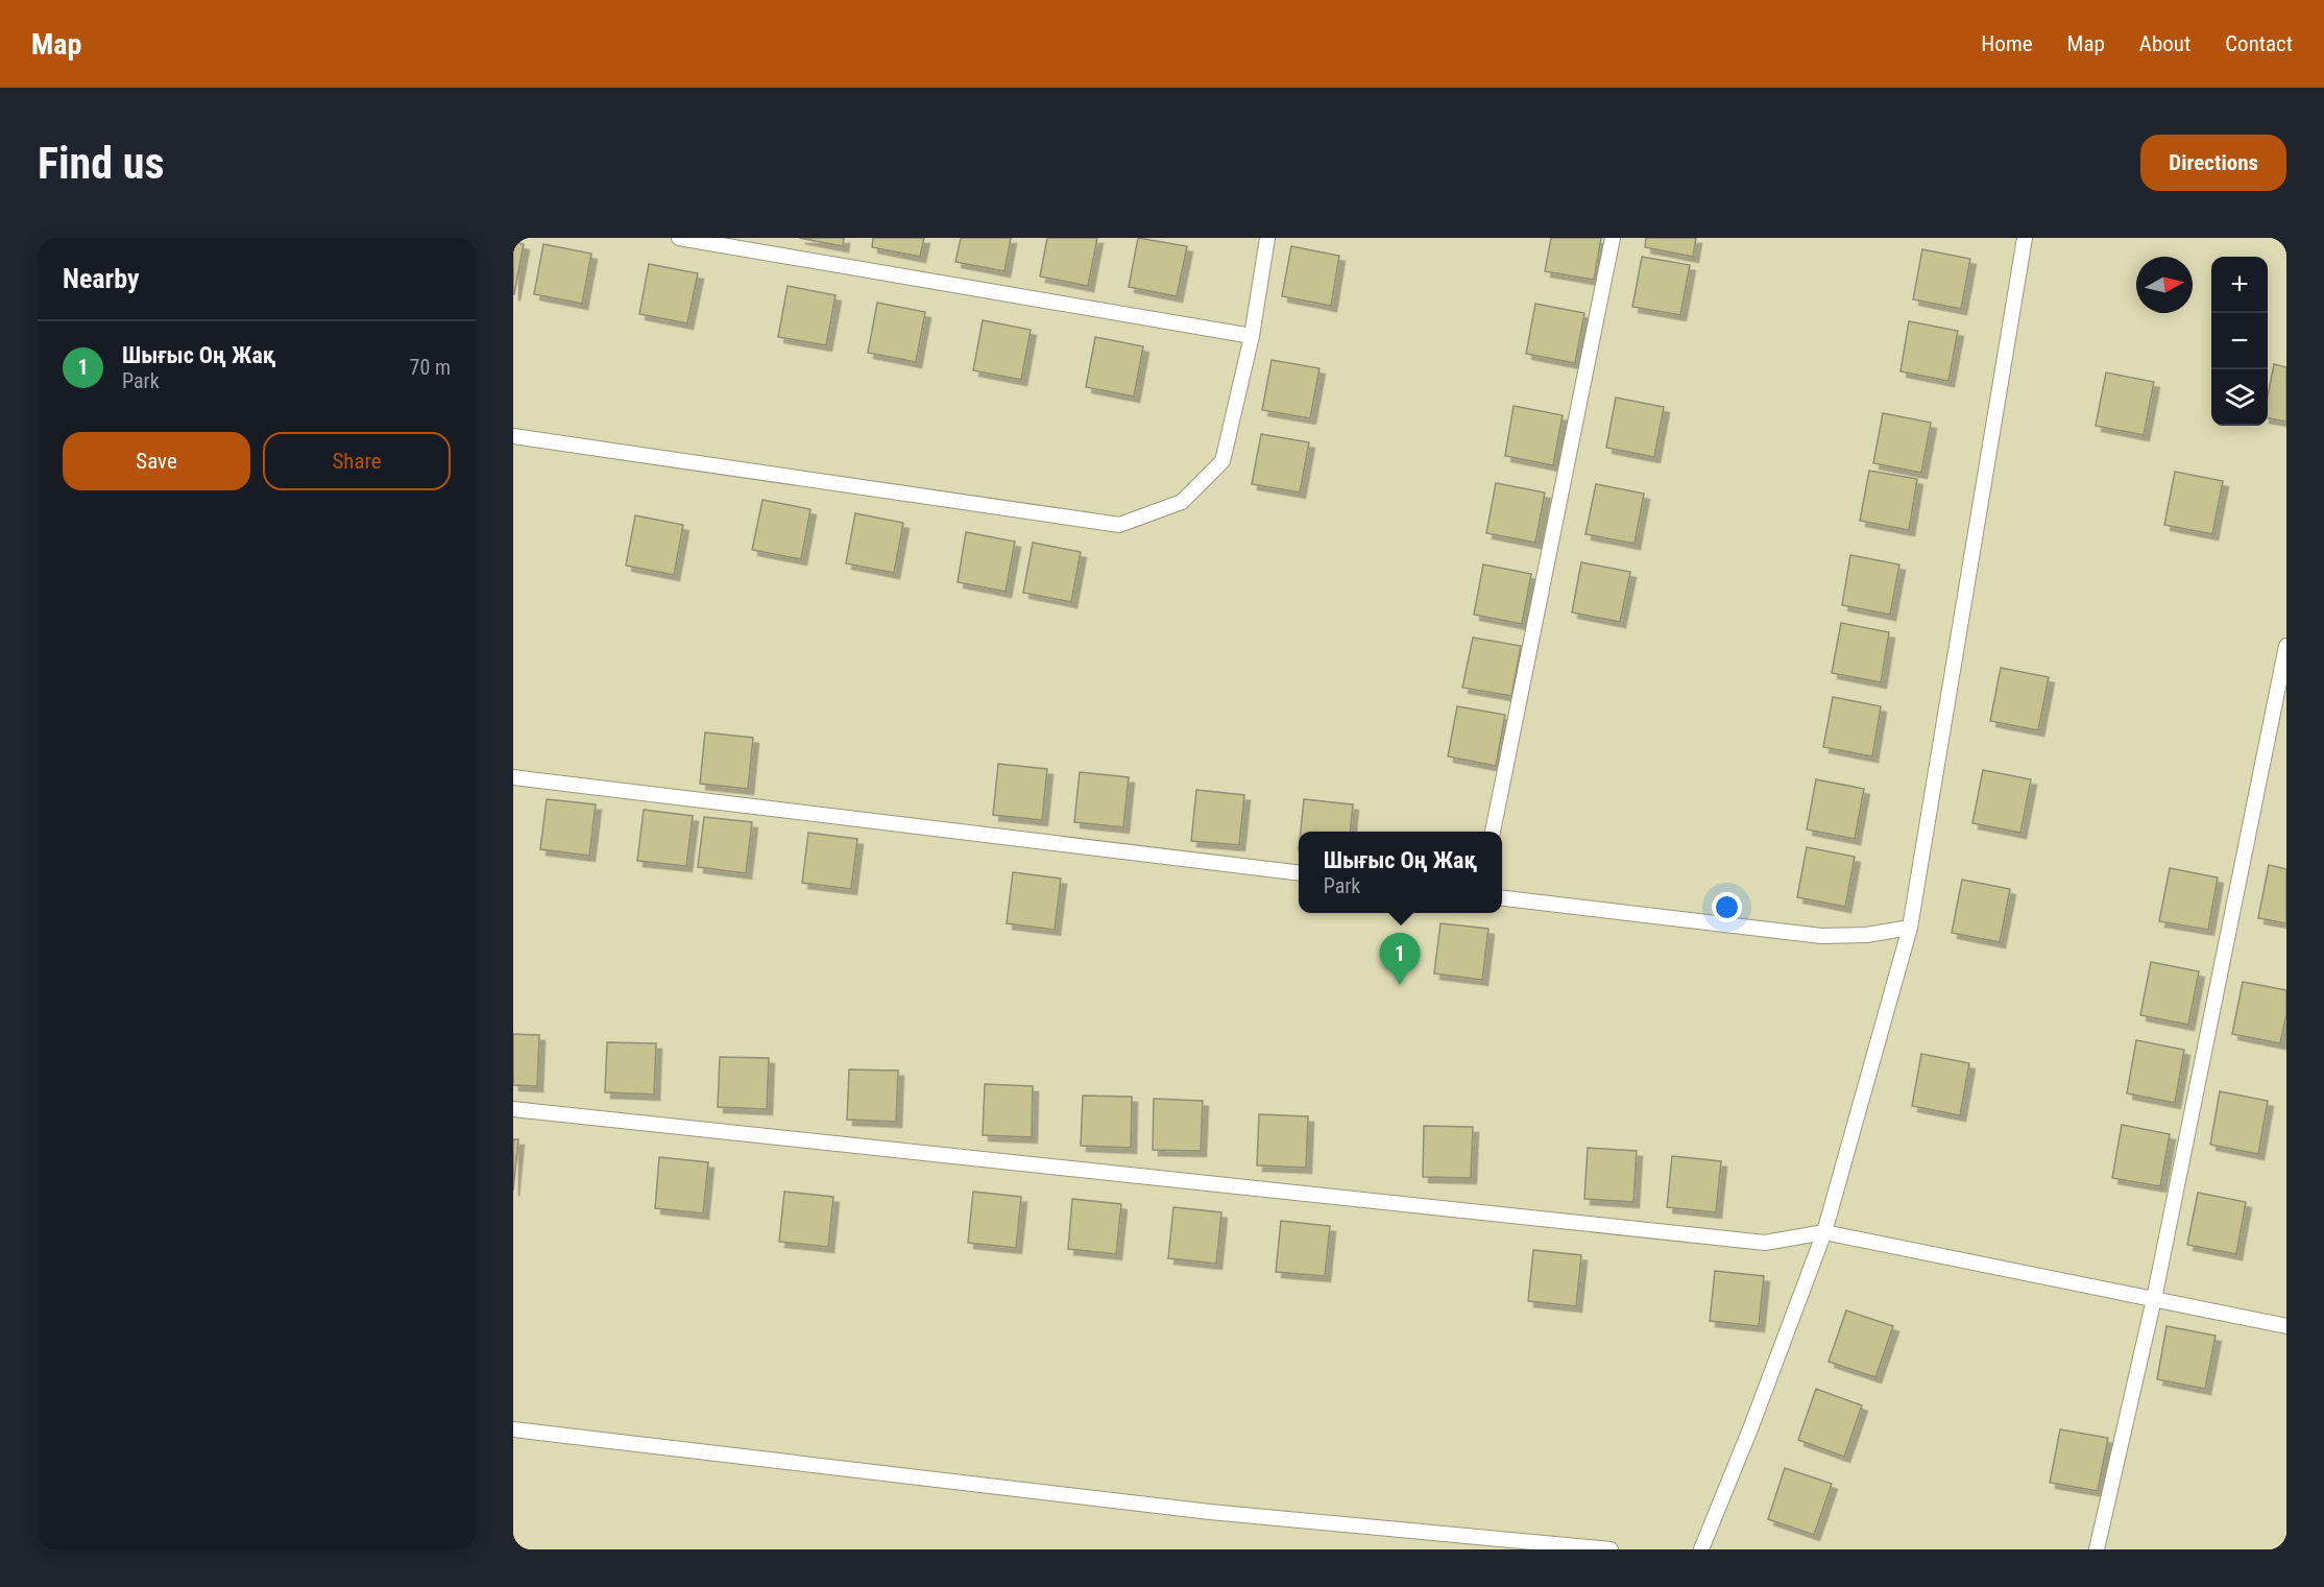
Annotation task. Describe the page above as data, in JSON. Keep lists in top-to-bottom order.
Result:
{
  "north": "right",
  "page": {
    "header": "Map",
    "nav": [
      "Home",
      "Map",
      "About",
      "Contact"
    ],
    "buttons": [
      "Directions",
      ["Save", "Share"]
    ],
    "title": "Find us",
    "heading": "Nearby",
    "map_buttons": ["+", "−"],
    "list": [
      {
        "mark": "1",
        "name": "Шығыс Оң Жақ",
        "note": "Park",
        "value": "70 m"
      }
    ],
    "popup": ["Шығыс Оң Жақ", "Park"],
    "pins": "1"
  }
}
